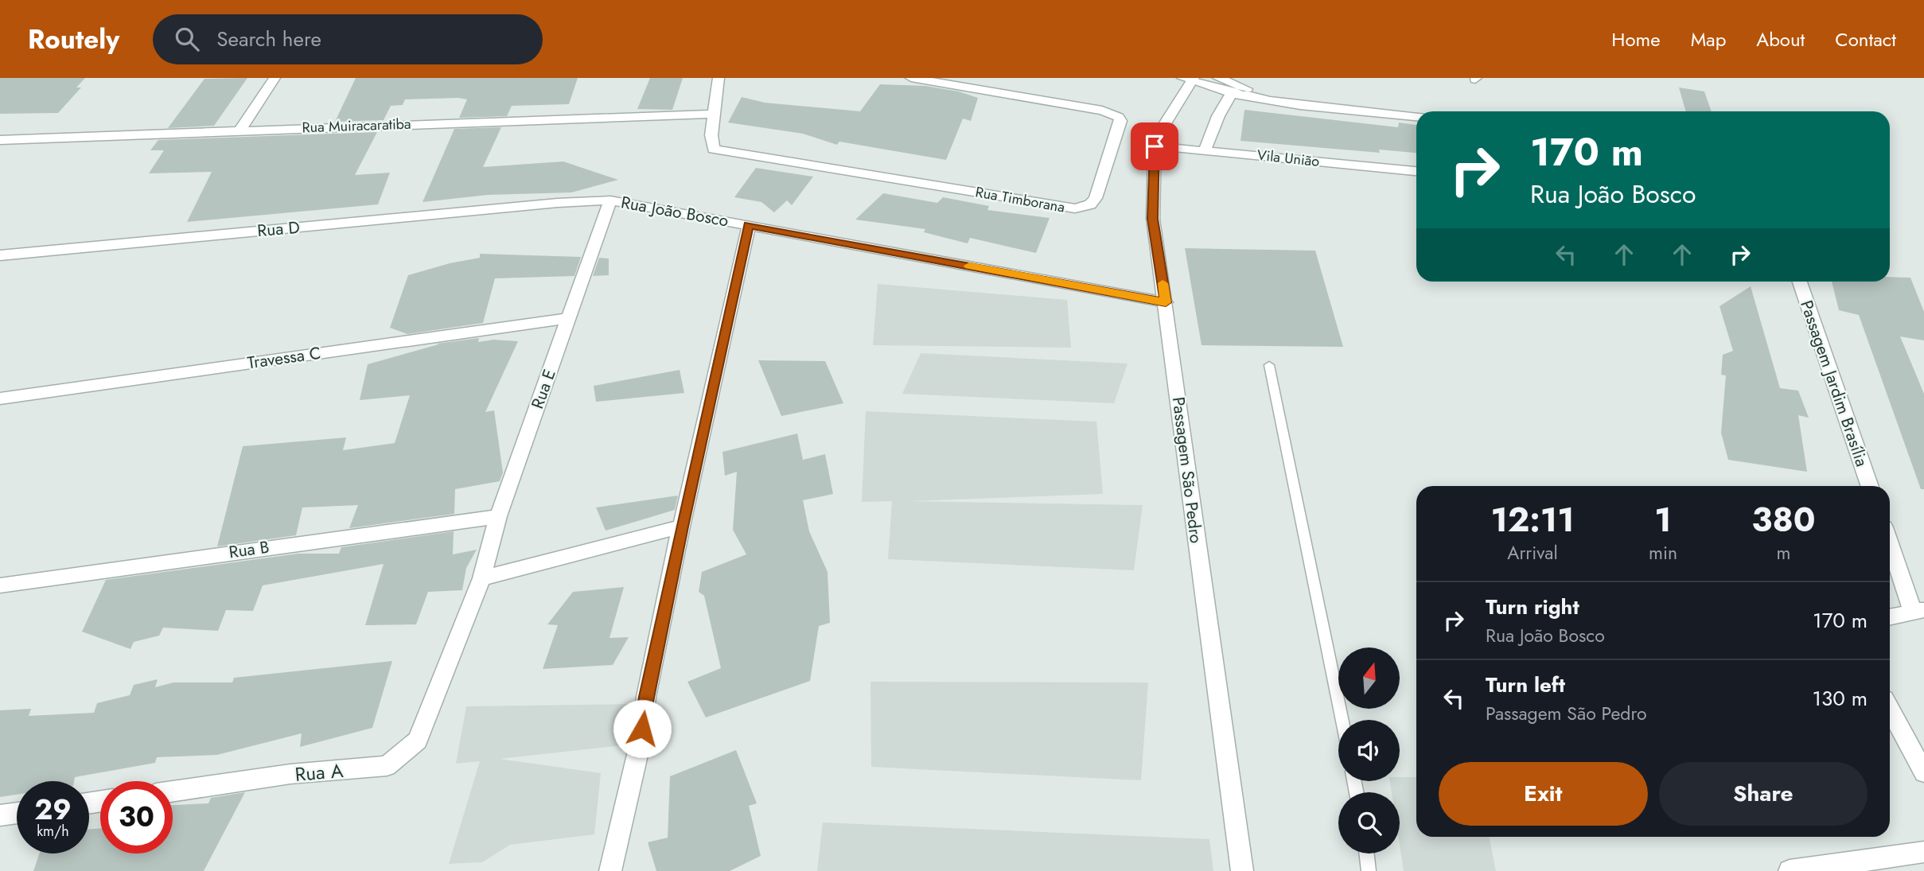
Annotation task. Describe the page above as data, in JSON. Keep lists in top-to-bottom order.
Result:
{
  "streets": {
    "street": [
      "Rua Muiracaratiba",
      "Vila União",
      "Rua Timborana",
      "Rua João Bosco",
      "Rua D",
      "Travessa C",
      "Passagem Jardim Brasília",
      "Rua E",
      "Passagem São Pedro",
      "Rua B",
      "Rua A"
    ]
  },
  "crossings": [
    ["Rua Muiracaratiba", "Rua Timborana"],
    ["Vila União", "Passagem São Pedro"],
    ["Rua João Bosco", "Rua D"],
    ["Rua João Bosco", "Rua E"],
    ["Rua João Bosco", "Passagem São Pedro"],
    ["Travessa C", "Rua E"],
    ["Rua E", "Rua B"],
    ["Rua E", "Rua A"]
  ],
  "north": "top",
  "page": {
    "header": "Routely",
    "search": "Search here",
    "nav": [
      "Home",
      "Map",
      "About",
      "Contact"
    ],
    "turn": ["170 m", "Rua João Bosco"],
    "eta": [
      "12:11",
      "Arrival",
      "1",
      "min",
      "380",
      "m"
    ],
    "list": [
      {
        "name": "Turn right",
        "note": "Rua João Bosco",
        "value": "170 m"
      },
      {
        "name": "Turn left",
        "note": "Passagem São Pedro",
        "value": "130 m"
      }
    ],
    "buttons": ["Exit", "Share"],
    "speed": "29 km/h",
    "limit": "30"
  }
}
